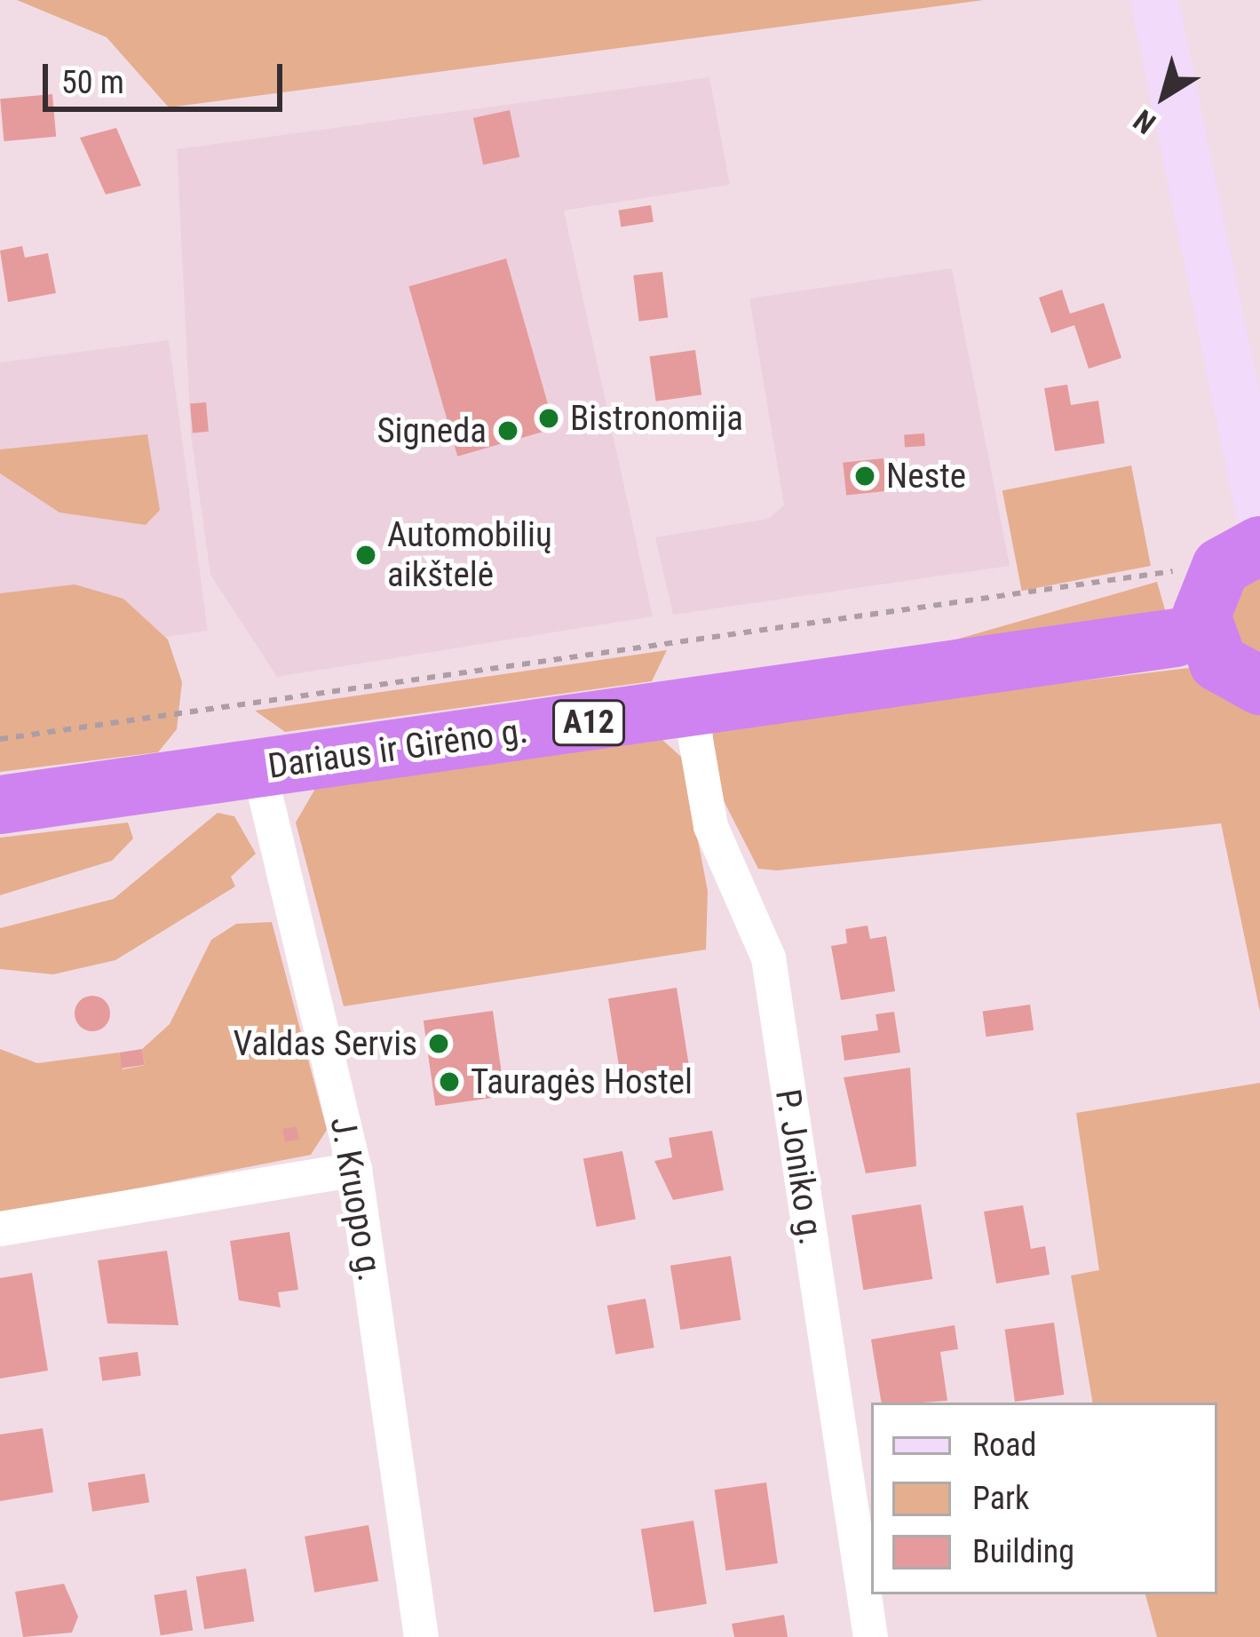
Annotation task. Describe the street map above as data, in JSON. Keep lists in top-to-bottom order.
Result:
{
  "streets": {
    "highway": ["A12", "Dariaus ir Girėno g."],
    "street": ["P. Joniko g.", "J. Kruopo g."]
  },
  "crossings": [
    ["Dariaus ir Girėno g.", "P. Joniko g."],
    ["Dariaus ir Girėno g.", "J. Kruopo g."]
  ],
  "places": [
    "Bistronomija",
    "Signeda",
    "Neste",
    "Automobilių aikštelė",
    "Valdas Servis",
    "Tauragės Hostel"
  ],
  "legend": ["Road", "Park", "Building"],
  "scale_bar": "50 m",
  "north": "bottom left"
}
